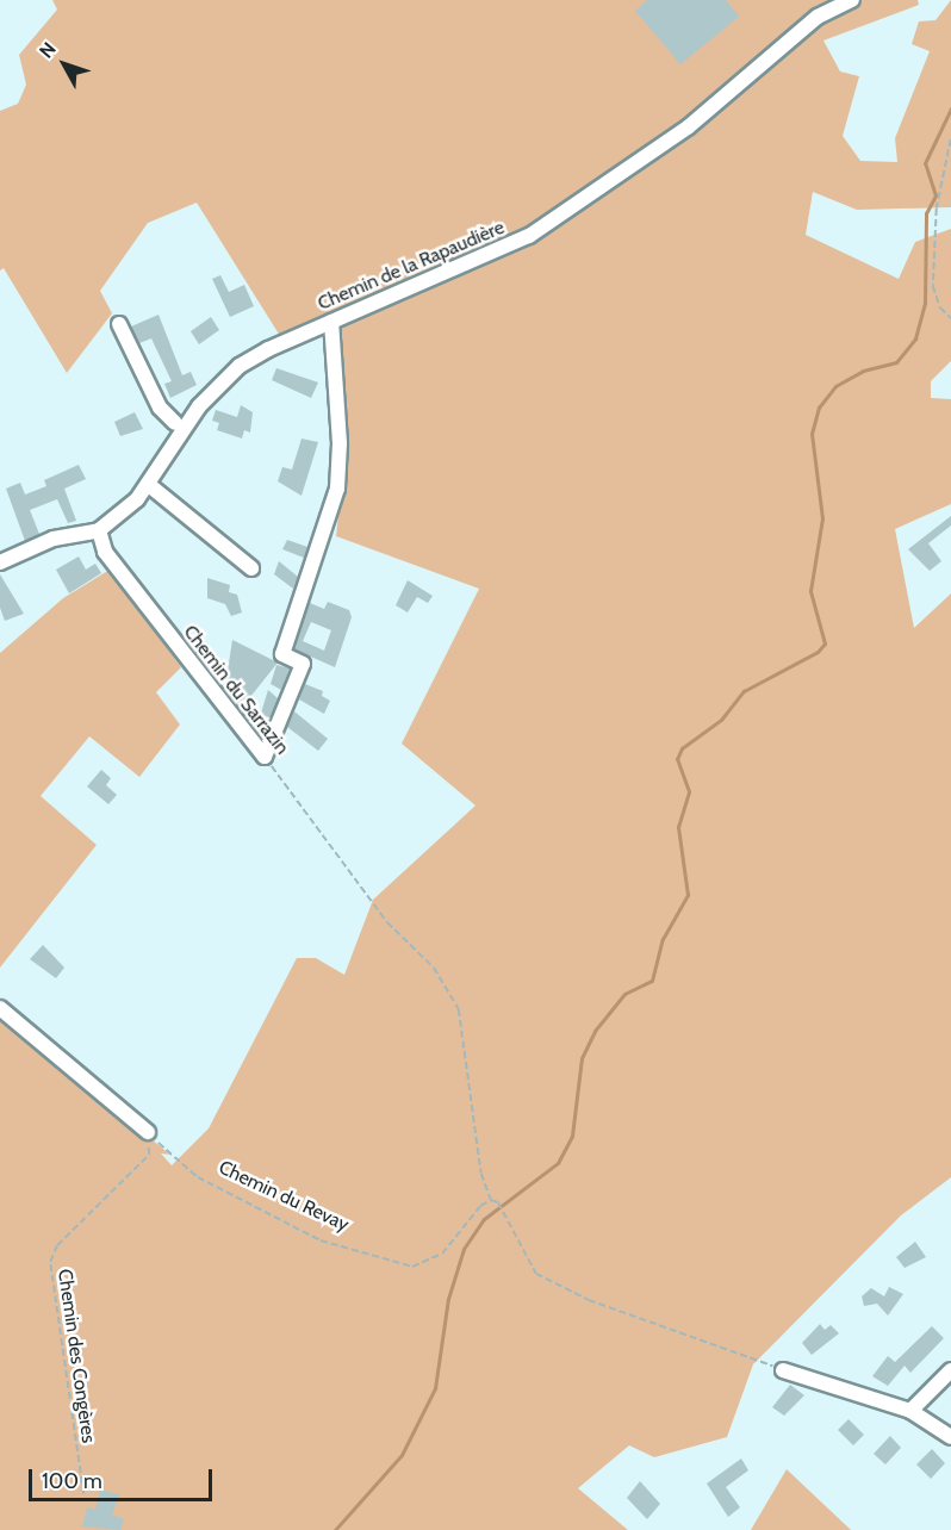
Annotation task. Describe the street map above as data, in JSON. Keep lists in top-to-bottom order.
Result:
{
  "streets": {
    "street": ["Chemin de la Rapaudière", "Chemin du Sarrazin"],
    "path": ["Chemin du Revay", "Chemin des Congères"]
  },
  "crossings": [
    ["Chemin de la Rapaudière", "Chemin du Sarrazin"],
    ["Chemin du Sarrazin", "Chemin du Revay"],
    ["Chemin du Revay", "Chemin des Congères"]
  ],
  "scale_bar": "100 m",
  "north": "top left"
}
